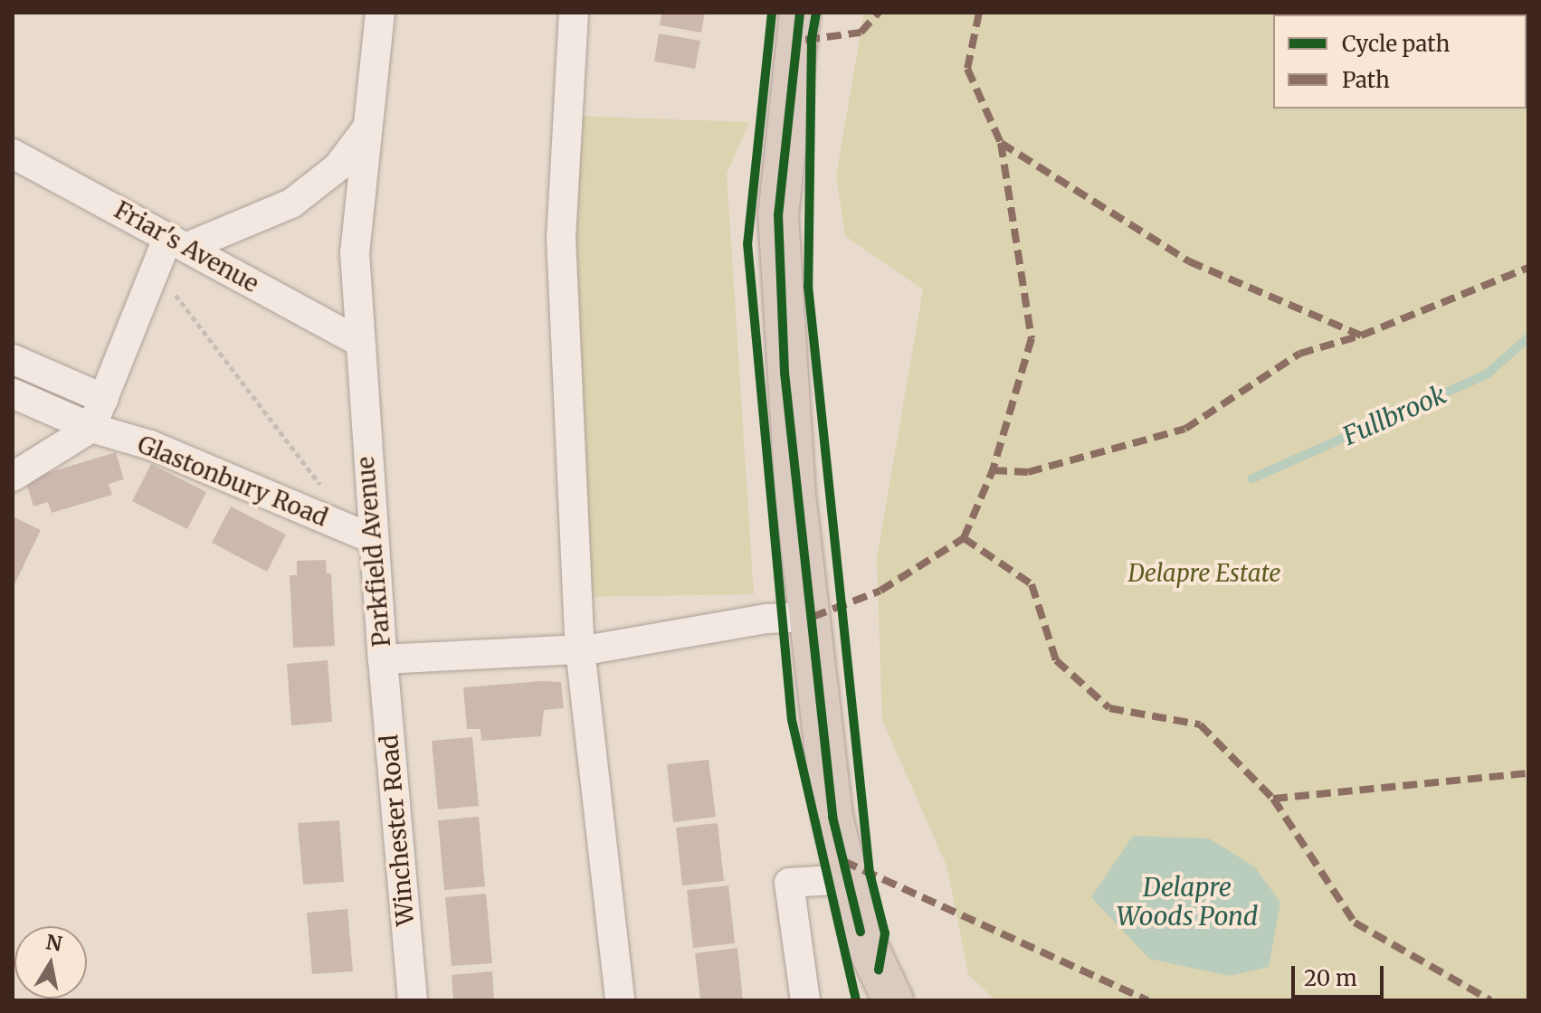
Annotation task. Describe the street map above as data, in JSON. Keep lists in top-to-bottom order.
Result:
{
  "streets": {
    "street": [
      "Friar's Avenue",
      "Glastonbury Road",
      "Parkfield Avenue",
      "Winchester Road"
    ]
  },
  "crossings": [
    ["Friar's Avenue", "Parkfield Avenue"],
    ["Glastonbury Road", "Parkfield Avenue"],
    ["Parkfield Avenue", "Winchester Road"]
  ],
  "water": ["Fullbrook", "Delapre Woods Pond"],
  "parks": ["Delapre Estate"],
  "legend": ["Cycle path", "Path"],
  "scale_bar": "20 m",
  "north": "top"
}
